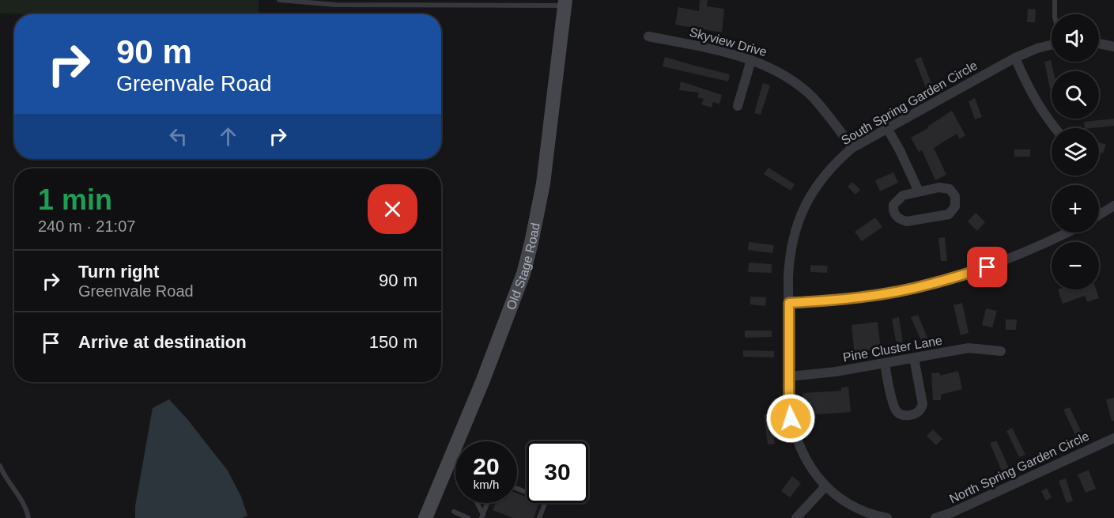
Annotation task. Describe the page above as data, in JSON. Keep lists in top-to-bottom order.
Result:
{
  "streets": {
    "main road": ["Old Stage Road"],
    "street": [
      "Skyview Drive",
      "South Spring Garden Circle",
      "Pine Cluster Lane",
      "North Spring Garden Circle"
    ]
  },
  "crossings": [
    ["Skyview Drive", "South Spring Garden Circle"]
  ],
  "page": {
    "map_buttons": ["+", "−"],
    "turn": ["90 m", "Greenvale Road"],
    "heading": ["1 min", "240 m · 21:07"],
    "list": [
      {
        "name": "Turn right",
        "note": "Greenvale Road",
        "value": "90 m"
      },
      {
        "name": "Arrive at destination",
        "value": "150 m"
      }
    ],
    "speed": "20 km/h",
    "limit": "30"
  }
}
